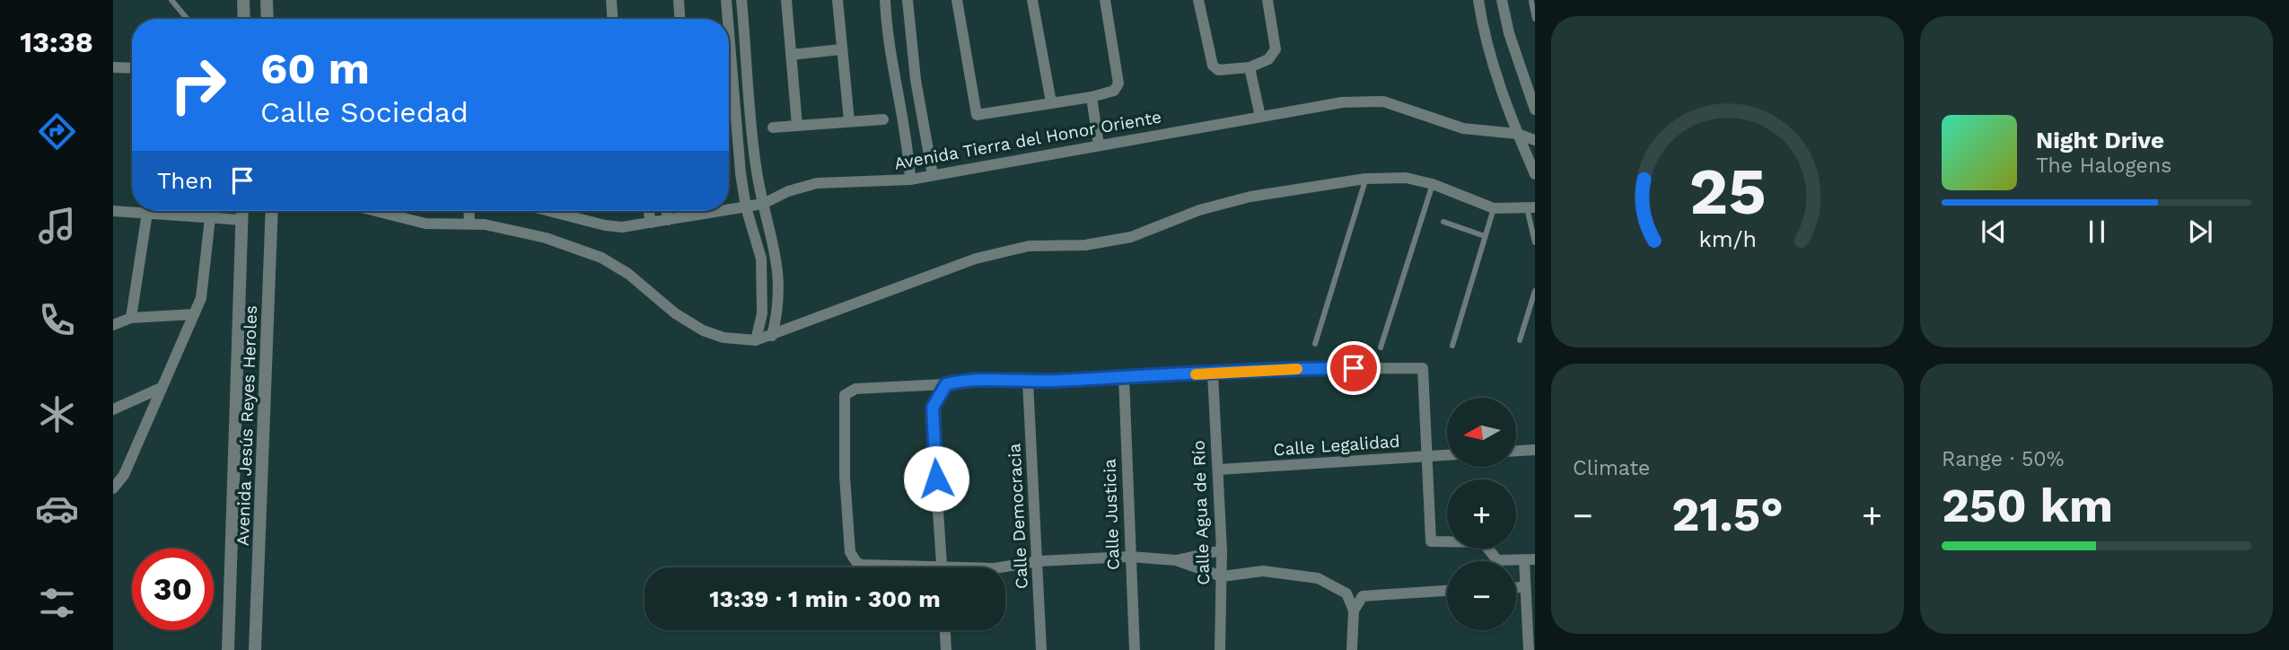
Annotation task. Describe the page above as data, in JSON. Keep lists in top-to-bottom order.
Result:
{
  "streets": {
    "street": [
      "Avenida Tierra del Honor Oriente",
      "Avenida Jesús Reyes Heroles",
      "Calle Legalidad",
      "Calle Agua de Río",
      "Calle Justicia",
      "Calle Democracia"
    ]
  },
  "crossings": [
    ["Calle Legalidad", "Calle Agua de Río"]
  ],
  "north": "left",
  "page": {
    "tabs": "13:38",
    "turn": ["60 m", "Calle Sociedad"],
    "song": ["Night Drive", "The Halogens"],
    "then": "Then",
    "tile": [
      "Climate",
      ["Range · 50%", "250 km"]
    ],
    "map_buttons": ["+", "−"],
    "heat": ["−", "21.5°", "+"],
    "limit": "30",
    "trip": "13:39 · 1 min · 300 m",
    "gauge": ["25", "km/h"]
  }
}
